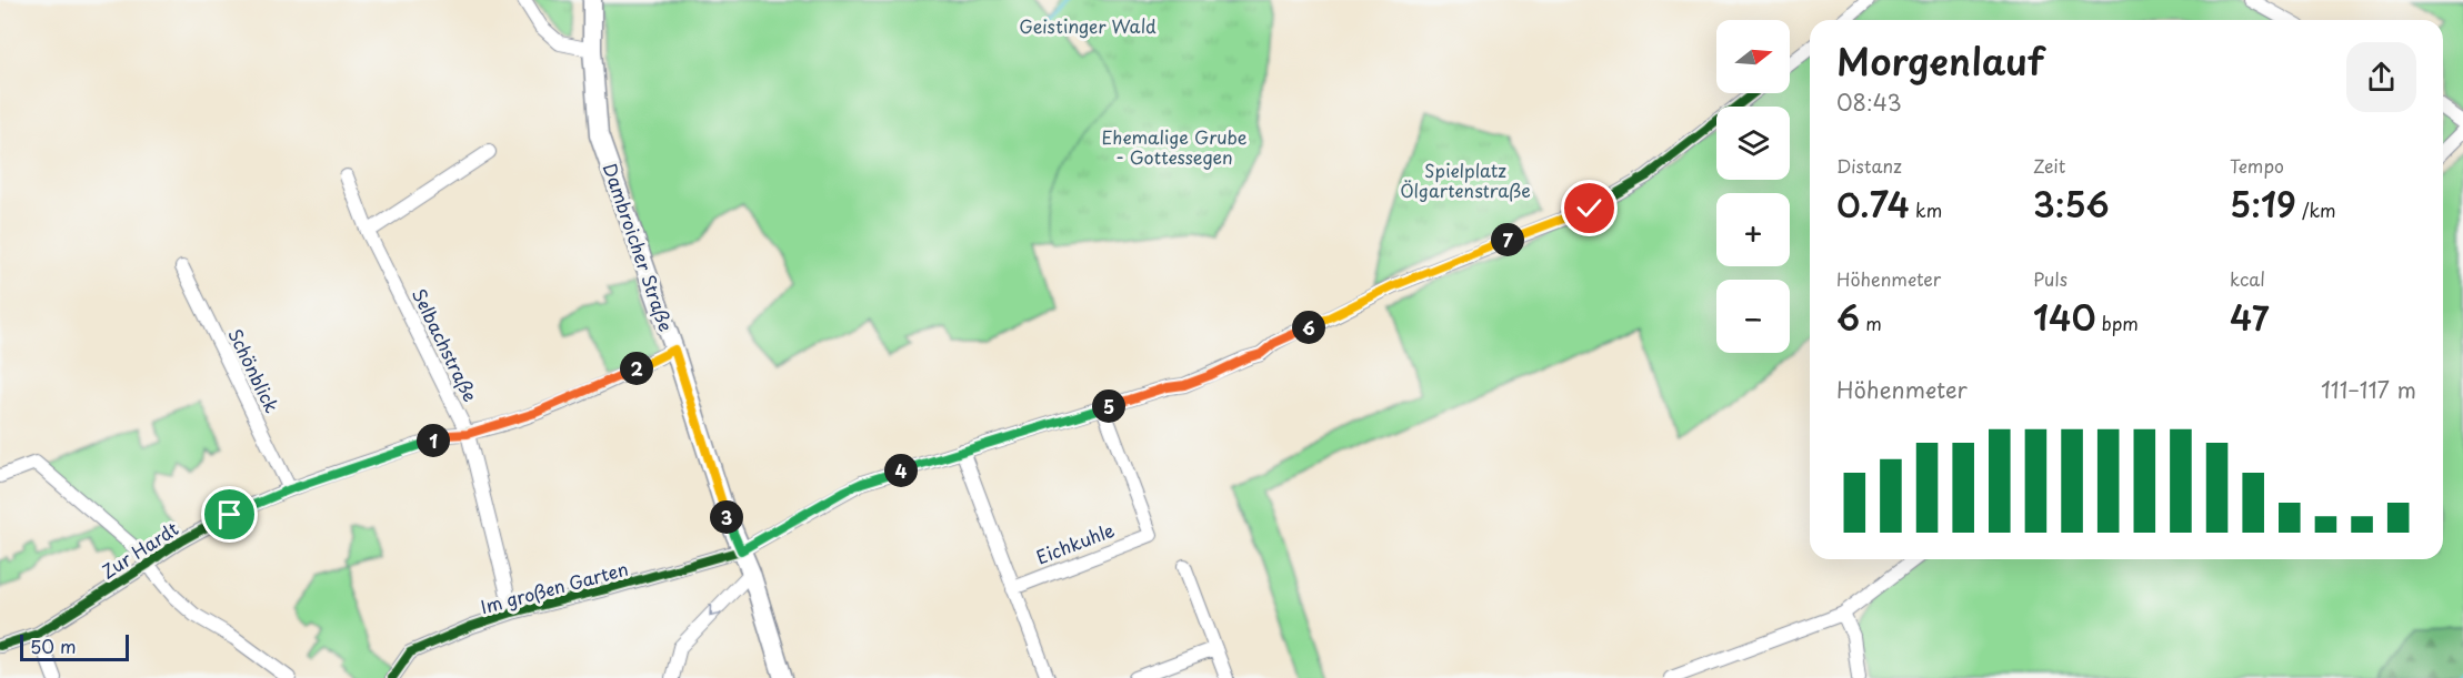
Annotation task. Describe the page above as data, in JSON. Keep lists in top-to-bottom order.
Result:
{
  "streets": {
    "street": [
      "Dambroicher Straße",
      "Selbachstraße",
      "Schönblick",
      "Eichkuhle",
      "Zur Hardt",
      "Im großen Garten"
    ]
  },
  "crossings": [
    ["Dambroicher Straße", "Zur Hardt"],
    ["Dambroicher Straße", "Im großen Garten"],
    ["Selbachstraße", "Zur Hardt"],
    ["Selbachstraße", "Im großen Garten"],
    ["Schönblick", "Zur Hardt"],
    ["Eichkuhle", "Im großen Garten"]
  ],
  "parks": ["Geistinger Wald", "Ehemalige Grube - Gottessegen", "Spielplatz Ölgartenstraße"],
  "scale_bar": "50 m",
  "north": "right",
  "page": {
    "map_buttons": ["+", "−"],
    "heading": ["Morgenlauf", "08:43"],
    "stats": [
      ["Distanz", "0.74 km"],
      ["Zeit", "3:56"],
      ["Tempo", "5:19 /km"],
      ["Höhenmeter", "6 m"],
      ["Puls", "140 bpm"],
      ["kcal", "47"]
    ],
    "pins": [
      "7",
      "6",
      "2",
      "5",
      "1",
      "4",
      "3"
    ],
    "chart": ["Höhenmeter", "111–117 m"],
    "scale": "50 m"
  }
}
